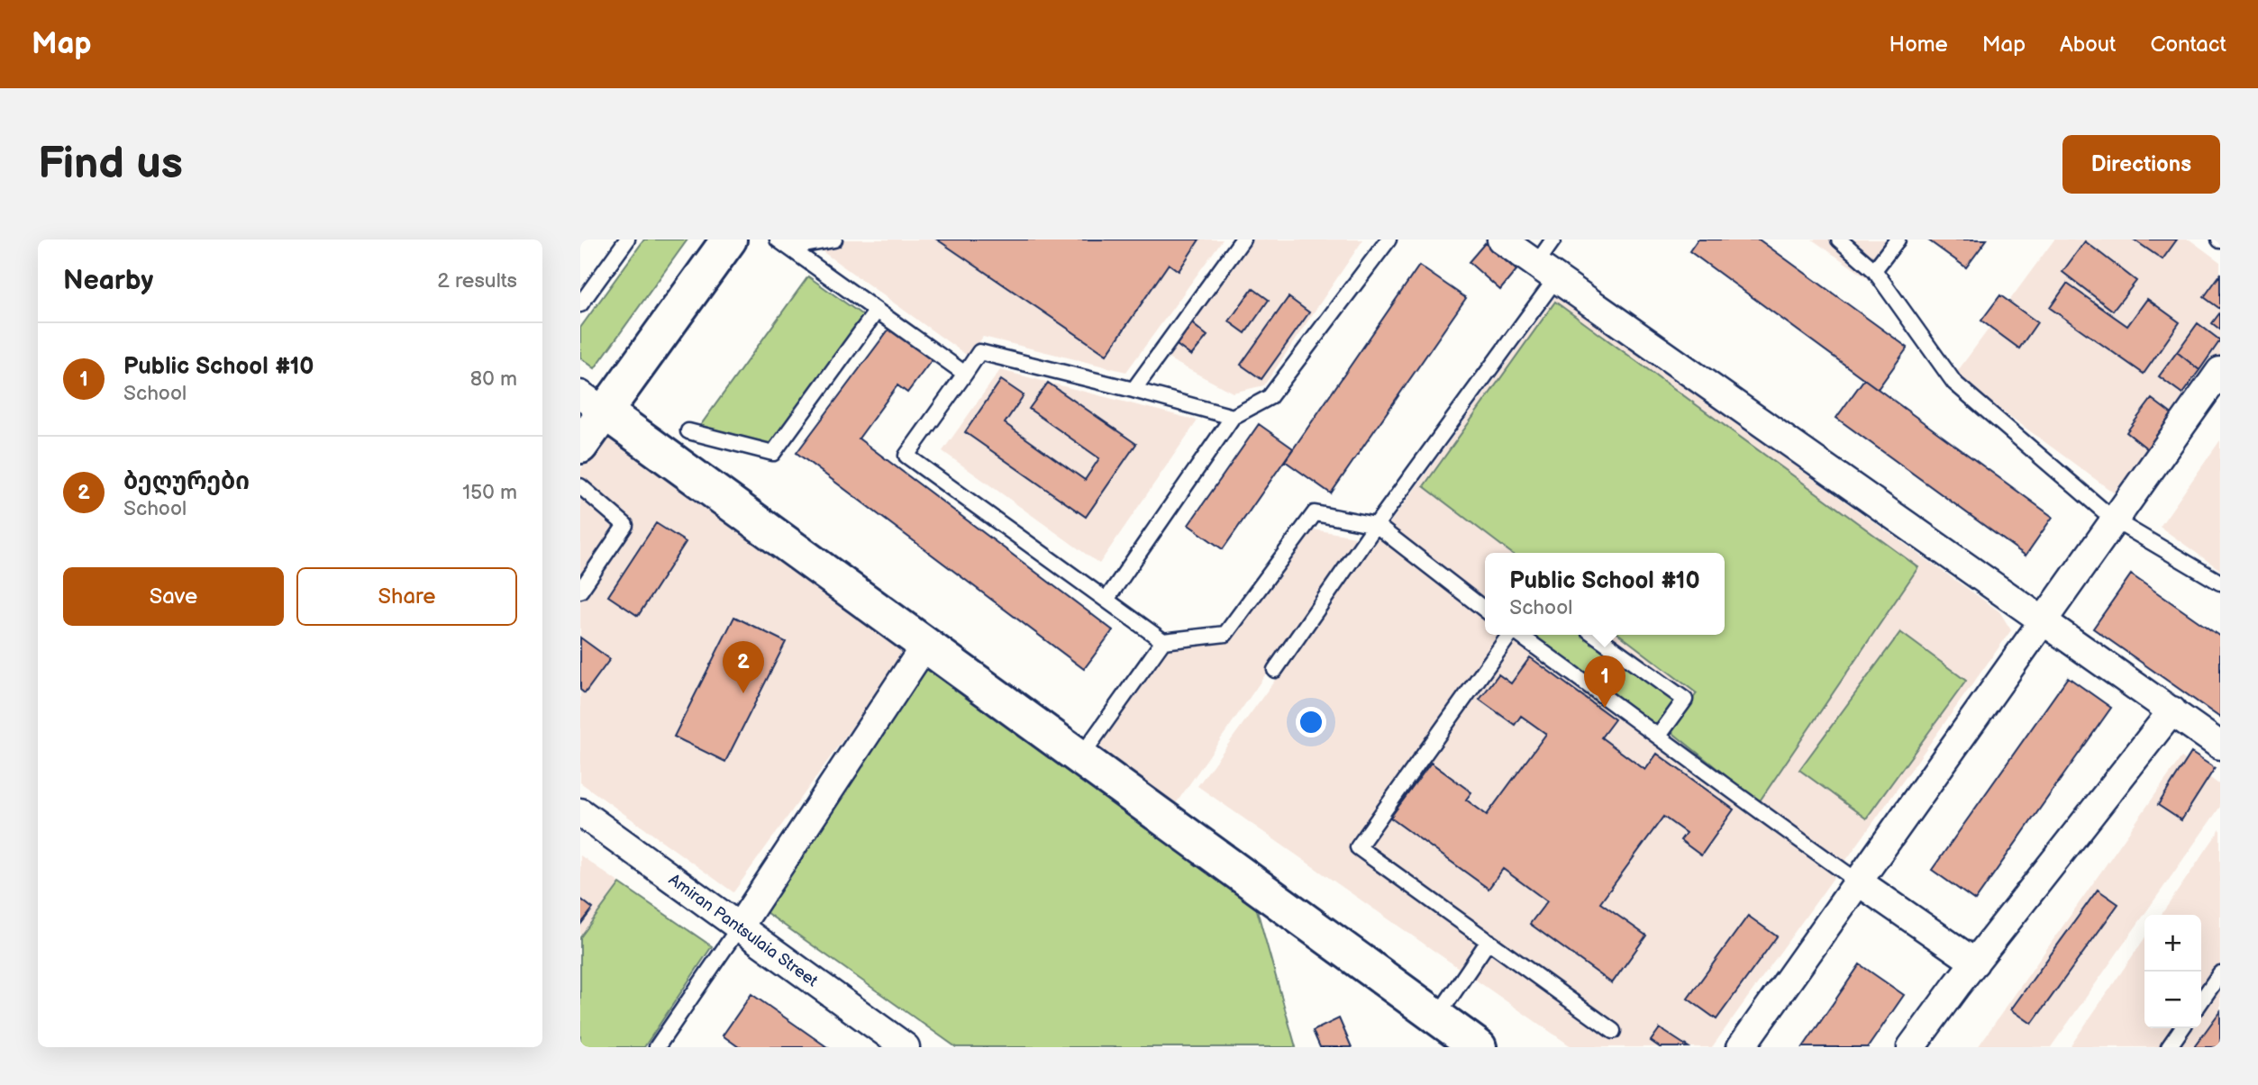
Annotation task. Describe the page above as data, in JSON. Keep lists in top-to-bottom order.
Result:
{
  "streets": {
    "street": ["Amiran Pantsulaia Street"]
  },
  "page": {
    "header": "Map",
    "nav": [
      "Home",
      "Map",
      "About",
      "Contact"
    ],
    "buttons": [
      "Directions",
      ["Save", "Share"]
    ],
    "title": "Find us",
    "heading": ["Nearby", "2 results"],
    "list": [
      {
        "mark": "1",
        "name": "Public School #10",
        "note": "School",
        "value": "80 m"
      },
      {
        "mark": "2",
        "name": "ბეღურები",
        "note": "School",
        "value": "150 m"
      }
    ],
    "popup": ["Public School #10", "School"],
    "pins": ["2", "1"],
    "map_buttons": ["+", "−"]
  }
}
